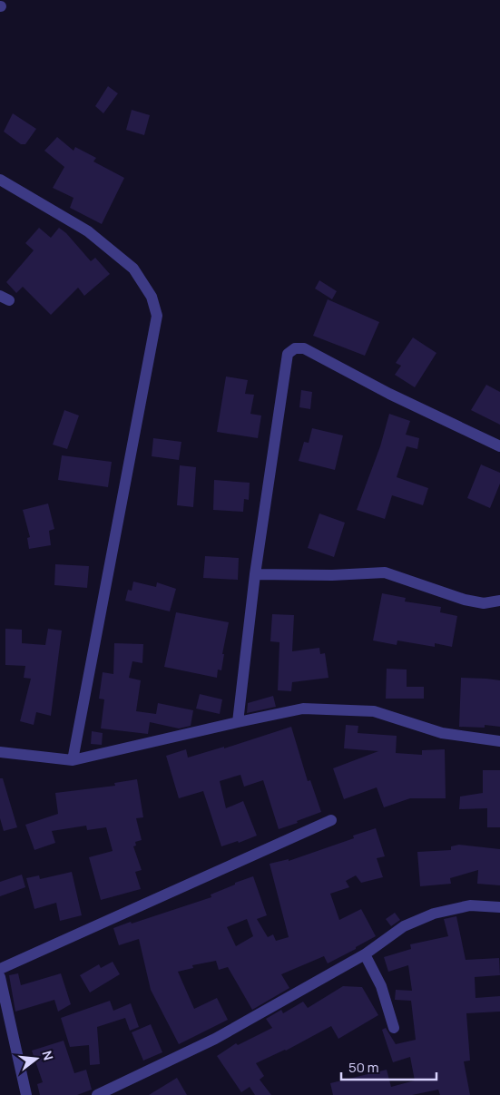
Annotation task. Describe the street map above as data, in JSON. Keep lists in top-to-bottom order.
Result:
{
  "scale_bar": "50 m",
  "north": "right"
}
